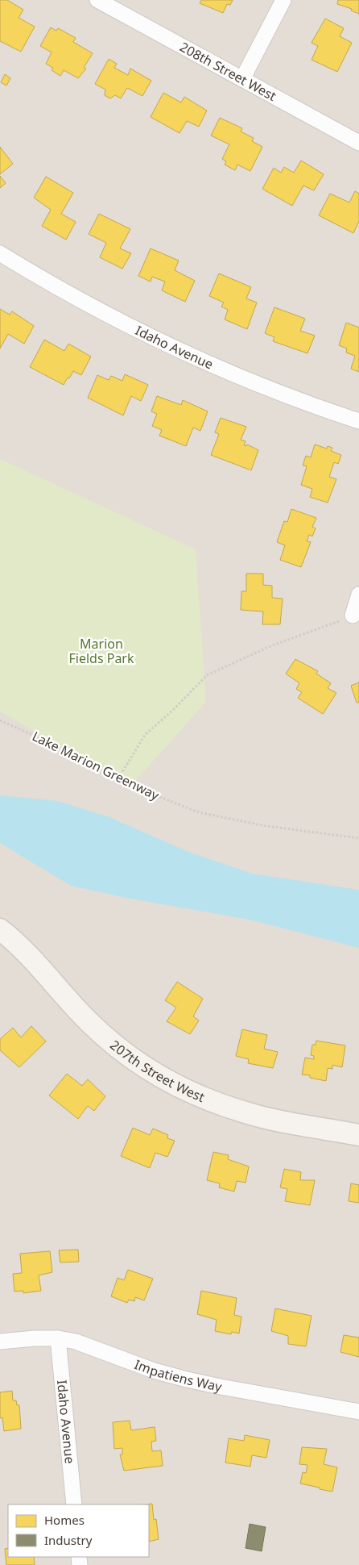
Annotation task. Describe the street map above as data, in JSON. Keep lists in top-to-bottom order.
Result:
{
  "streets": {
    "street": [
      "208th Street West",
      "Idaho Avenue",
      "207th Street West",
      "Impatiens Way"
    ],
    "path": ["Lake Marion Greenway"]
  },
  "crossings": [
    ["Idaho Avenue", "Impatiens Way"]
  ],
  "parks": ["Marion Fields Park"],
  "legend": ["Homes", "Industry"]
}
